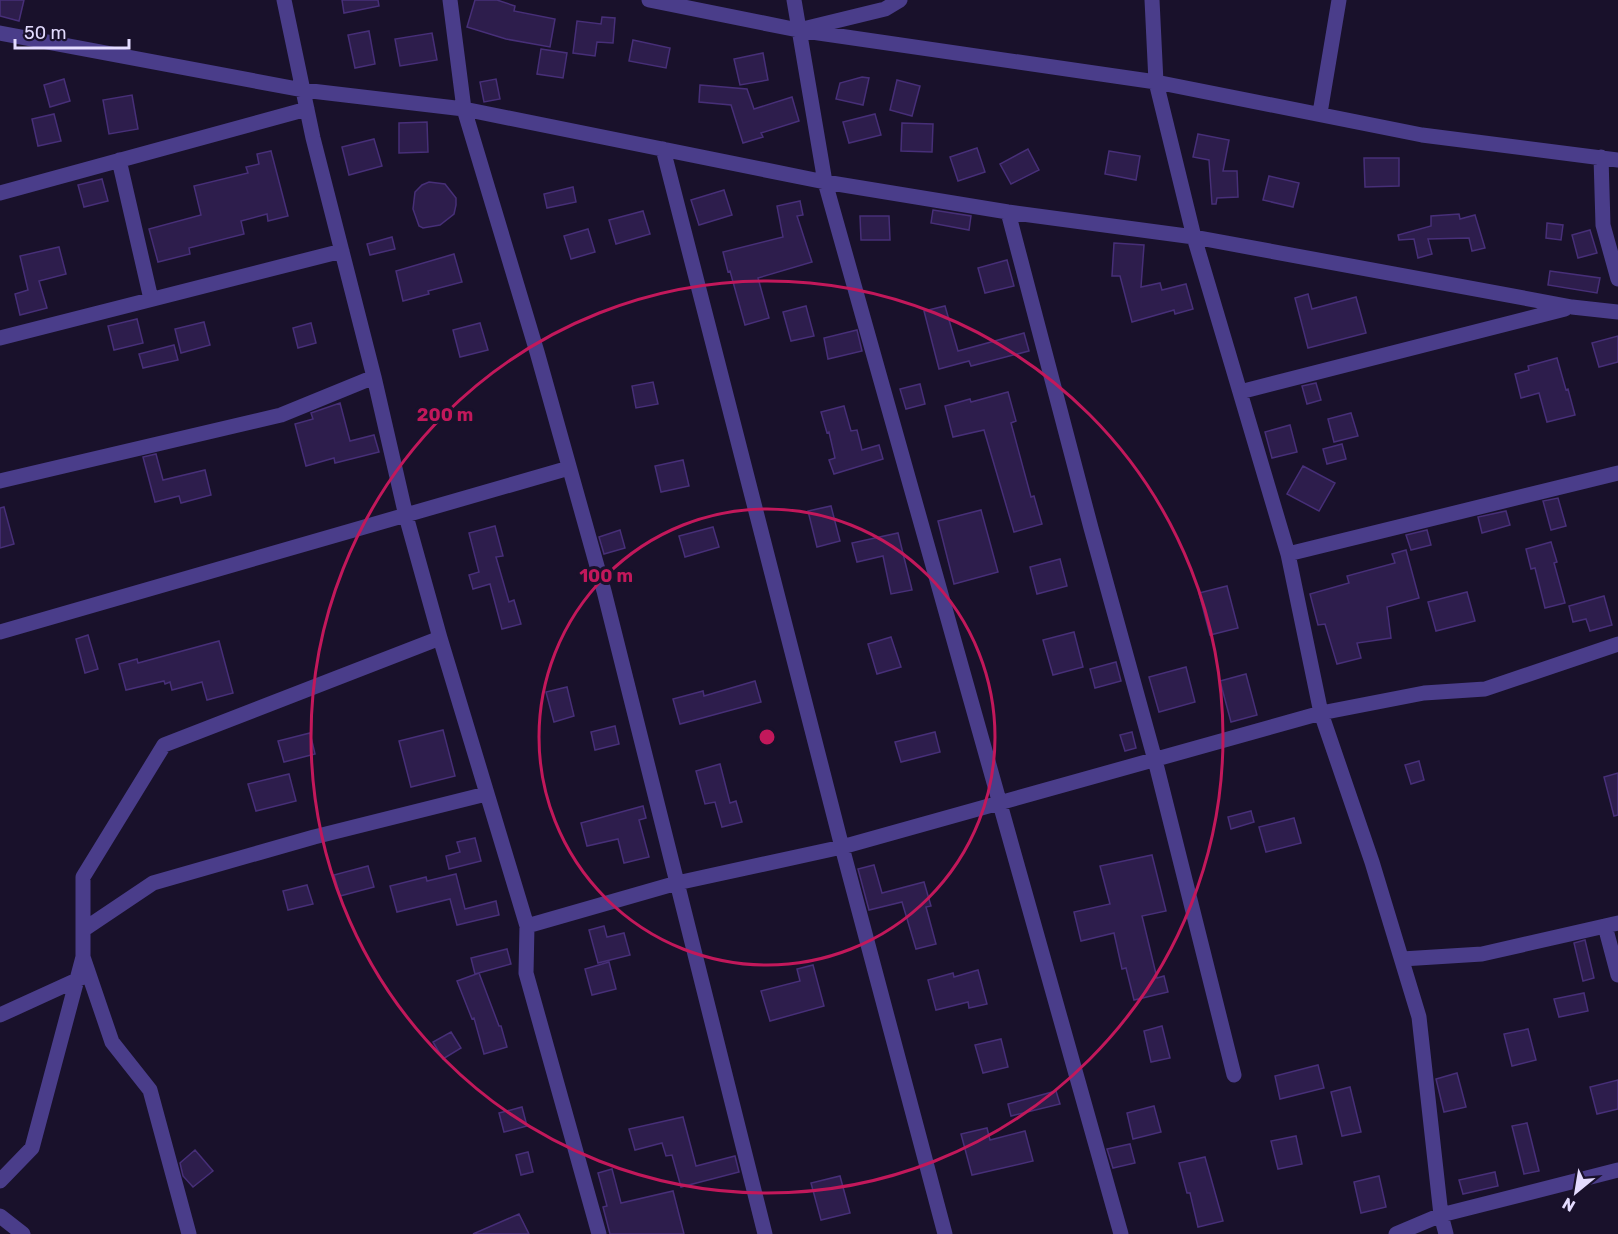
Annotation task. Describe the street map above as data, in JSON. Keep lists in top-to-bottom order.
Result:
{
  "scale_bar": "50 m",
  "north": "bottom left",
  "rings": ["200 m", "100 m"]
}
